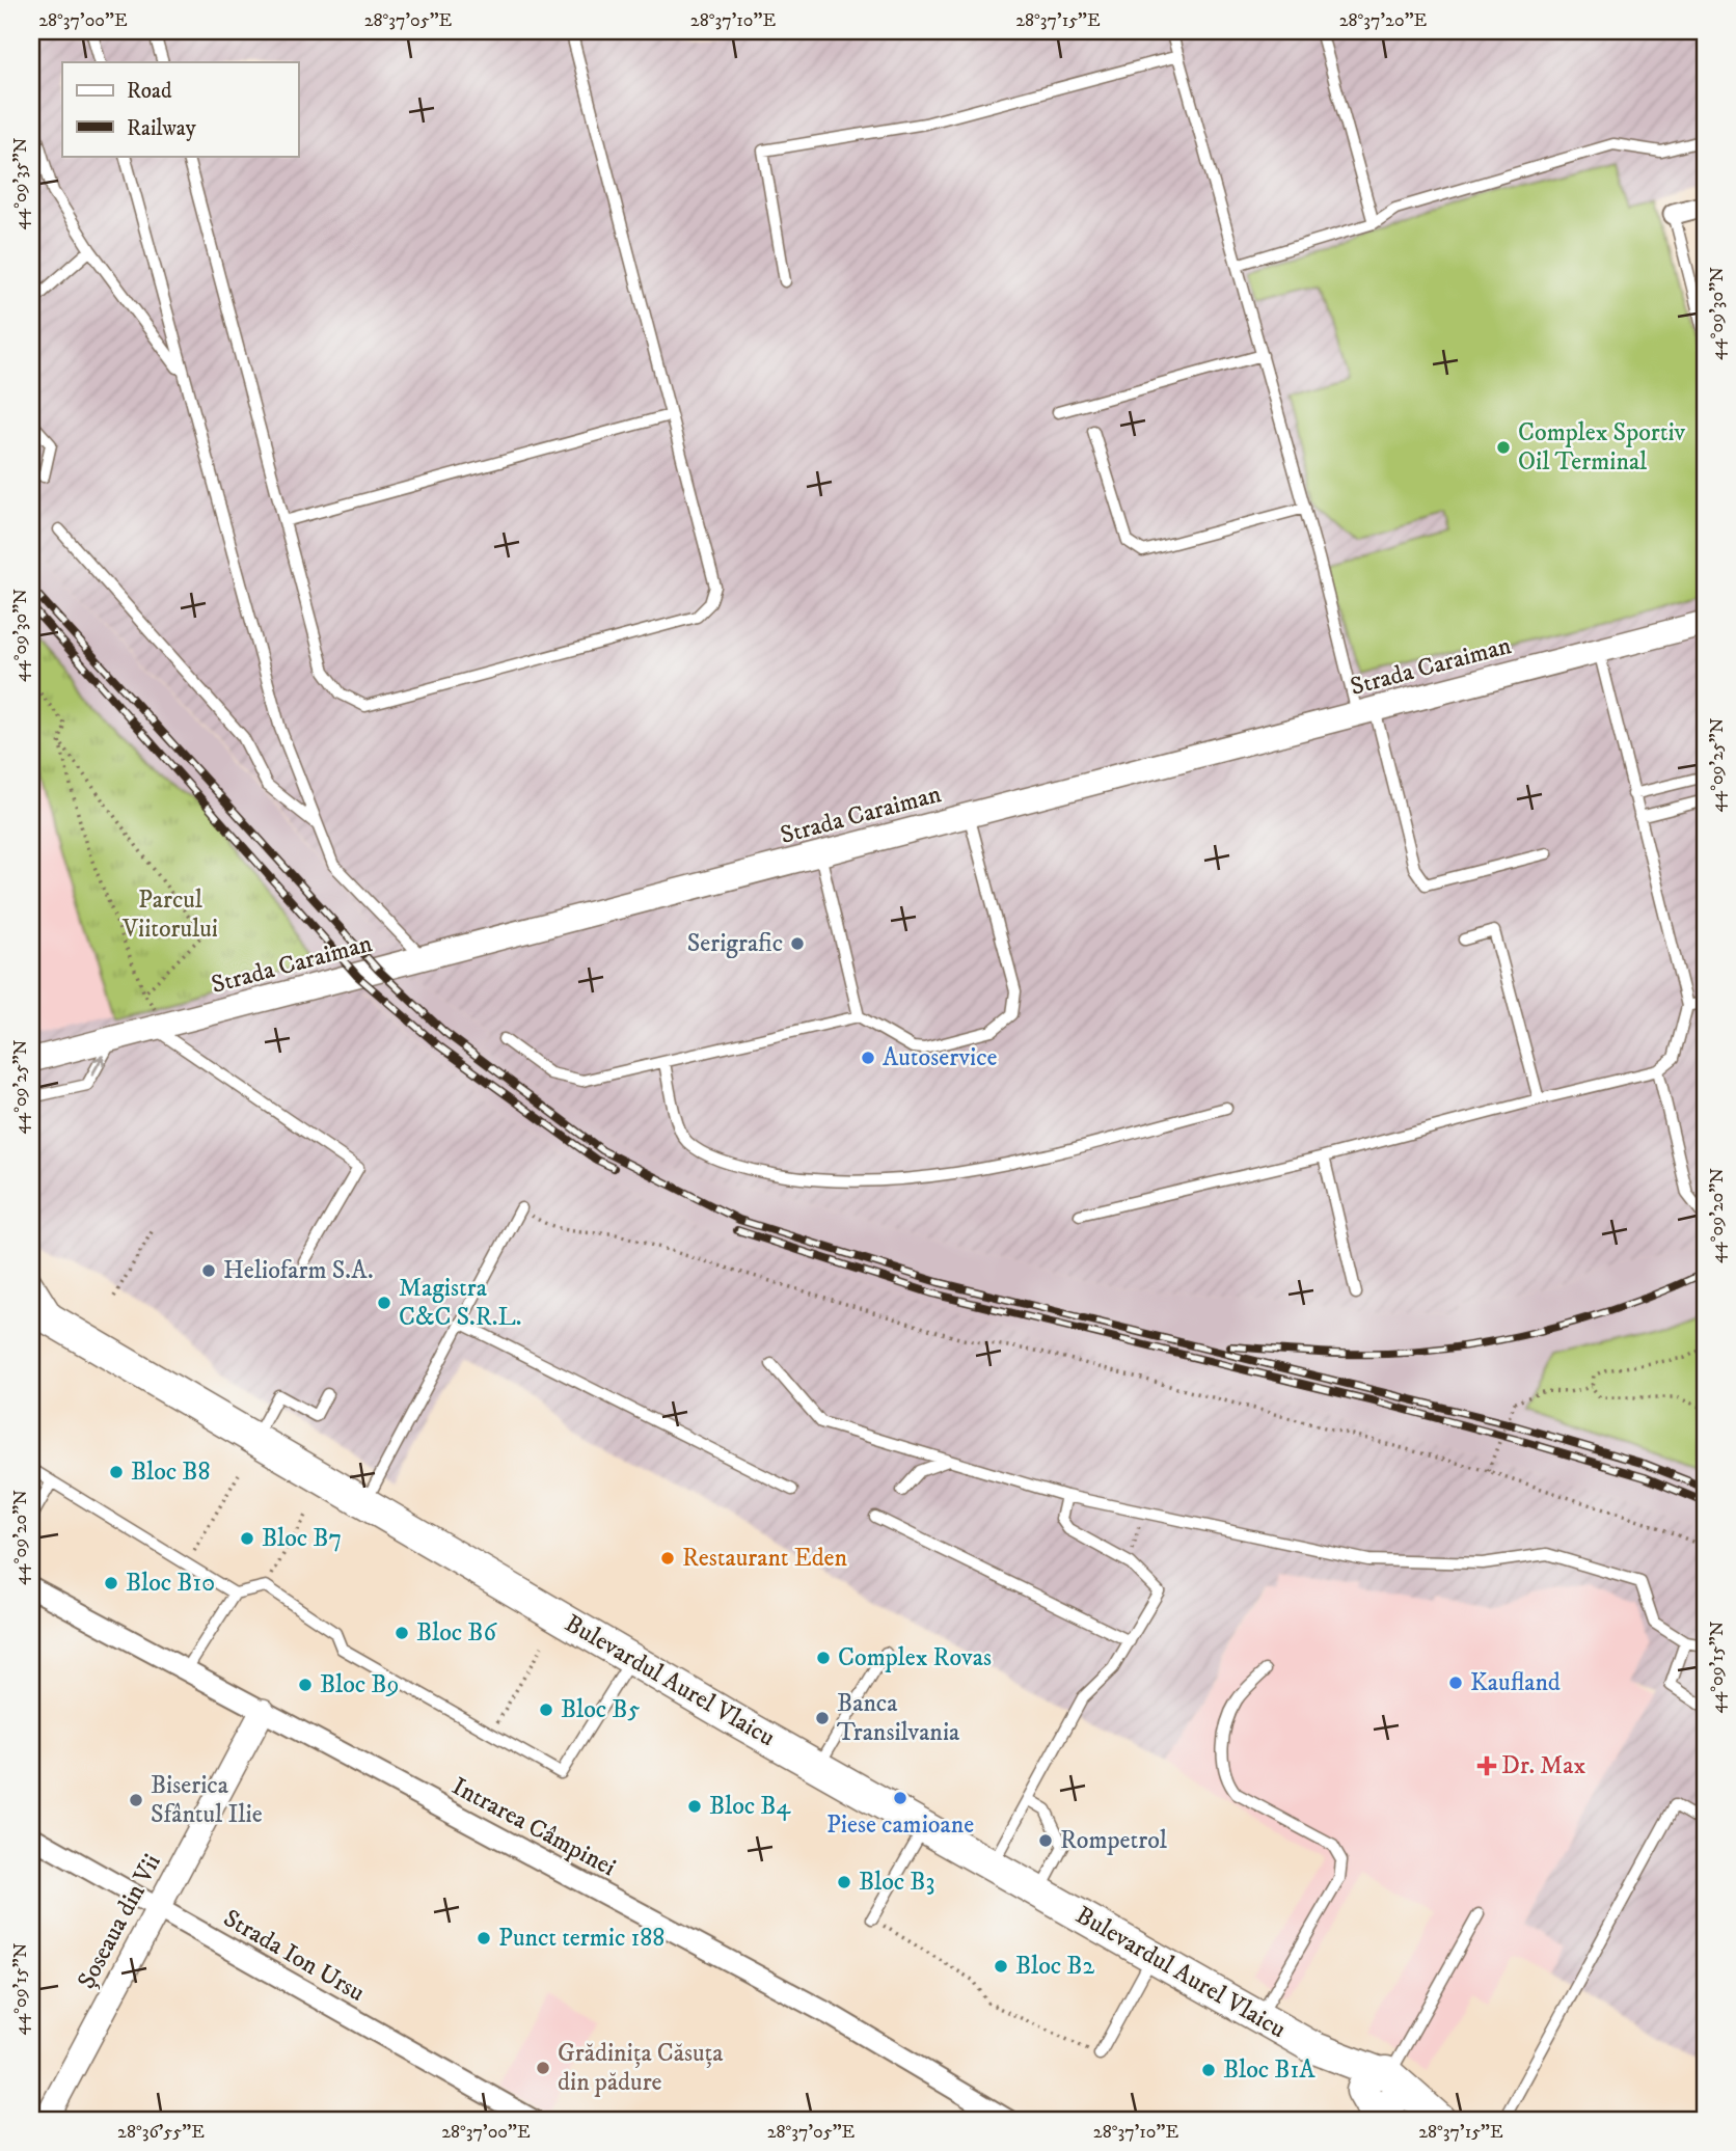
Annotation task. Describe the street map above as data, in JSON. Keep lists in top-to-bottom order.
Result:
{
  "streets": {
    "main road": ["Bulevardul Aurel Vlaicu"],
    "street": [
      "Strada Caraiman",
      "Intrarea Câmpinei",
      "Șoseaua din Vii",
      "Strada Ion Ursu"
    ]
  },
  "crossings": [
    ["Intrarea Câmpinei", "Șoseaua din Vii"],
    ["Șoseaua din Vii", "Strada Ion Ursu"]
  ],
  "parks": ["Parcul Viitorului"],
  "places": {
    "other": [
      "Complex Sportiv Oil Terminal",
      "Serigrafic",
      "Autoservice",
      "Heliofarm S.A.",
      "Magistra C&C S.R.L.",
      "Bloc B8",
      "Bloc B7",
      "Restaurant Eden",
      "Bloc B10",
      "Bloc B6",
      "Complex Rovas",
      "Kaufland",
      "Bloc B9",
      "Bloc B5",
      "Banca Transilvania",
      "Piese camioane",
      "Biserica Sfântul Ilie",
      "Bloc B4",
      "Rompetrol",
      "Bloc B3",
      "Punct termic 188",
      "Bloc B2",
      "Grădinița Căsuța din pădure",
      "Bloc B1A"
    ],
    "health": ["Dr. Max"]
  },
  "legend": ["Road", "Railway"],
  "coordinates": [
    "28°37'00\"E",
    "28°37'05\"E",
    "28°37'10\"E",
    "28°37'15\"E",
    "28°37'20\"E",
    "44°09'35\"N",
    "44°09'30\"N",
    "44°09'25\"N",
    "44°09'20\"N",
    "44°09'15\"N",
    "28°36'55\"E"
  ]
}
